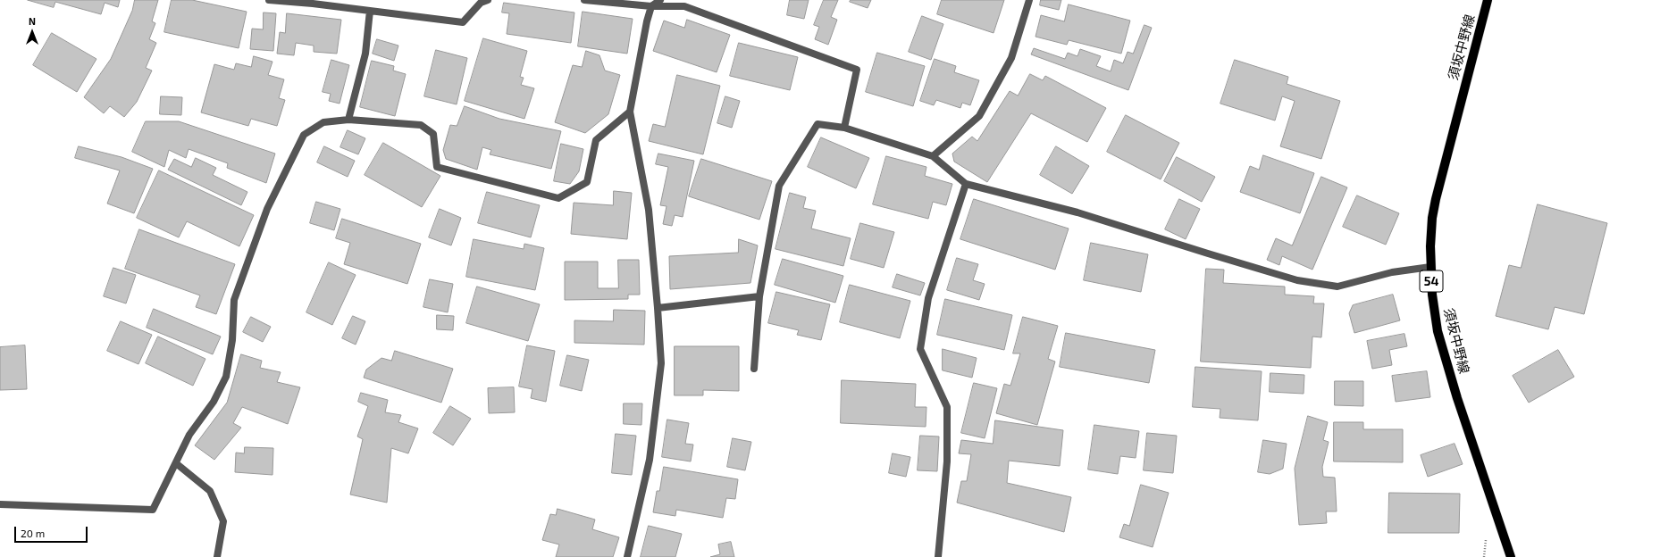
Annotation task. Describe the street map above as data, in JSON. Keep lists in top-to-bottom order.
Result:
{
  "streets": {
    "main road": ["須坂中野線", "54"]
  },
  "scale_bar": "20 m",
  "north": "top"
}
